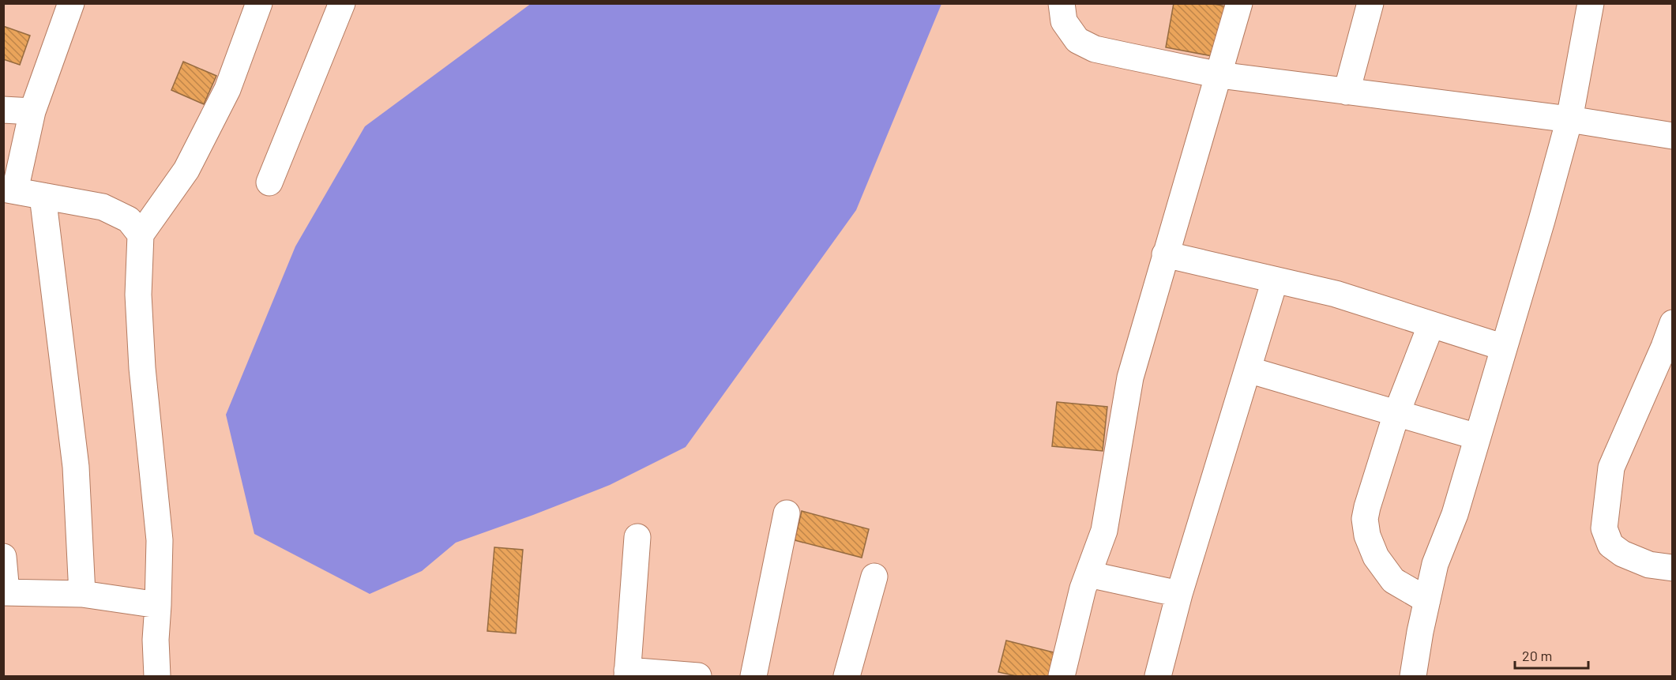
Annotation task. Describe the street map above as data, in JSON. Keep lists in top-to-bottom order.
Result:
{
  "scale_bar": "20 m"
}
